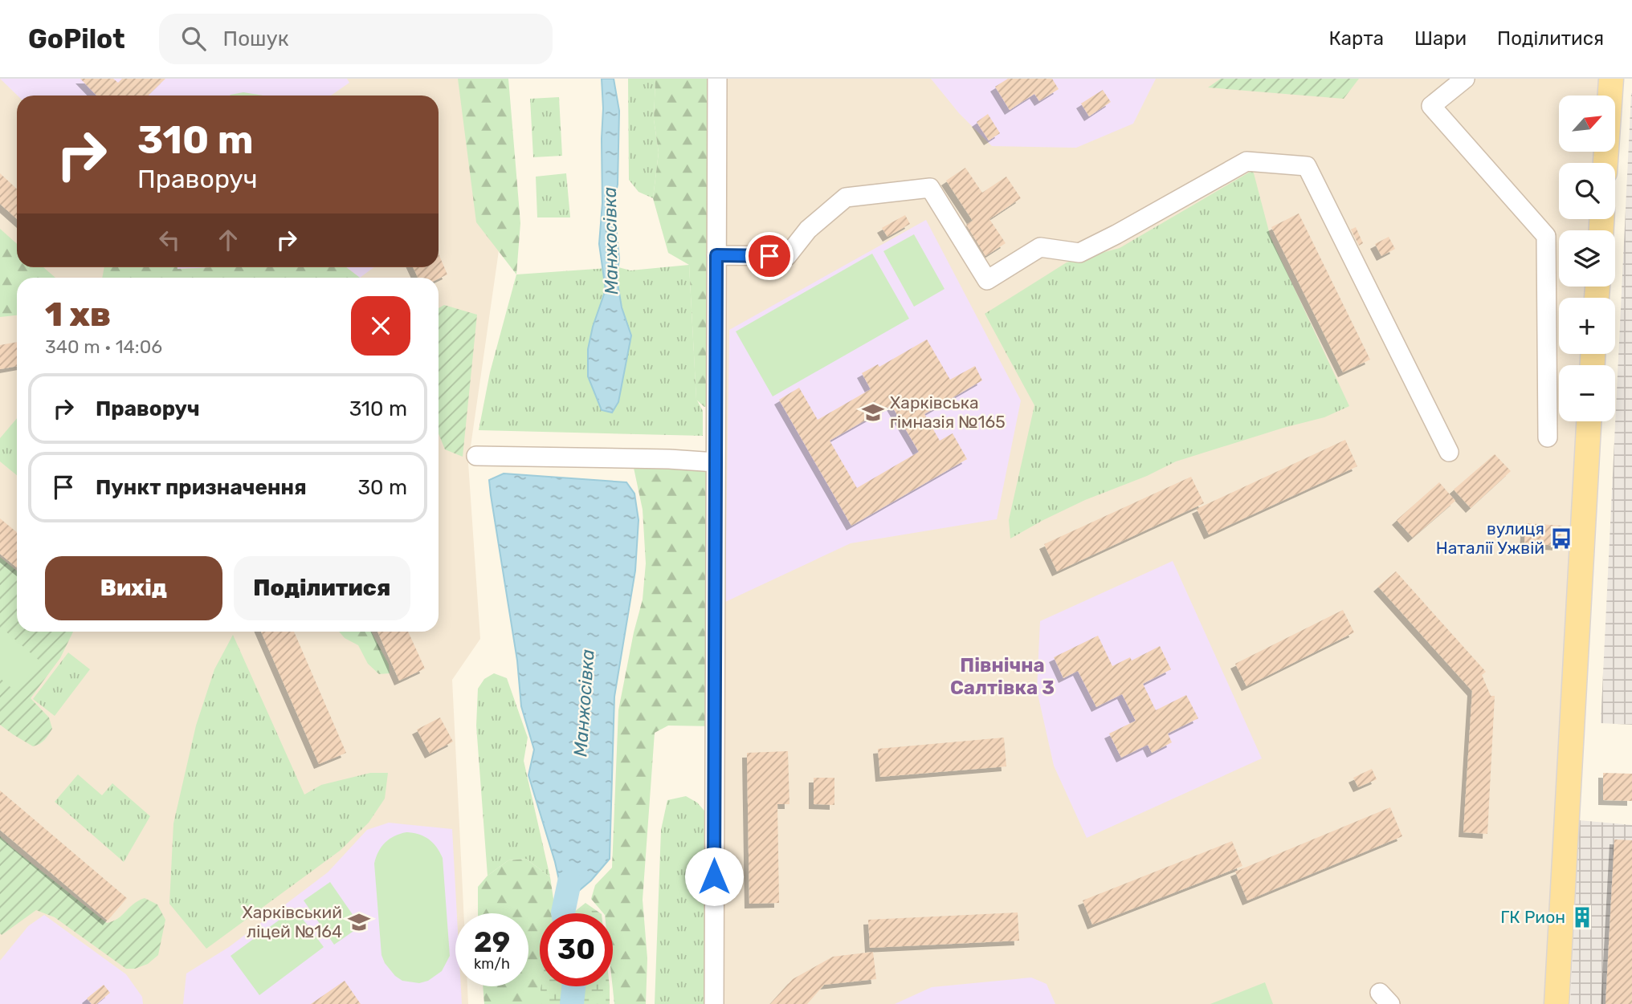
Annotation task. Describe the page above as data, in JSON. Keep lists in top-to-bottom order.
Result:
{
  "districts": ["Північна Салтівка 3"],
  "water": ["Манжосівка"],
  "places": {
    "school or university": ["Харківська гімназія №165", "Харківський ліцей №164"],
    "bus stop": ["вулиця Наталії Ужвій"],
    "building": ["ГК Рион"]
  },
  "north": "top right",
  "page": {
    "header": "GoPilot",
    "search": "Пошук",
    "nav": ["Карта", "Шари", "Поділитися"],
    "map_buttons": ["+", "−"],
    "turn": ["310 m", "Праворуч"],
    "heading": ["1 хв", "340 m · 14:06"],
    "list": [
      {
        "name": "Праворуч",
        "value": "310 m"
      },
      {
        "name": "Пункт призначення",
        "value": "30 m"
      }
    ],
    "buttons": ["Вихід", "Поділитися"],
    "speed": "29 km/h",
    "limit": "30"
  }
}
